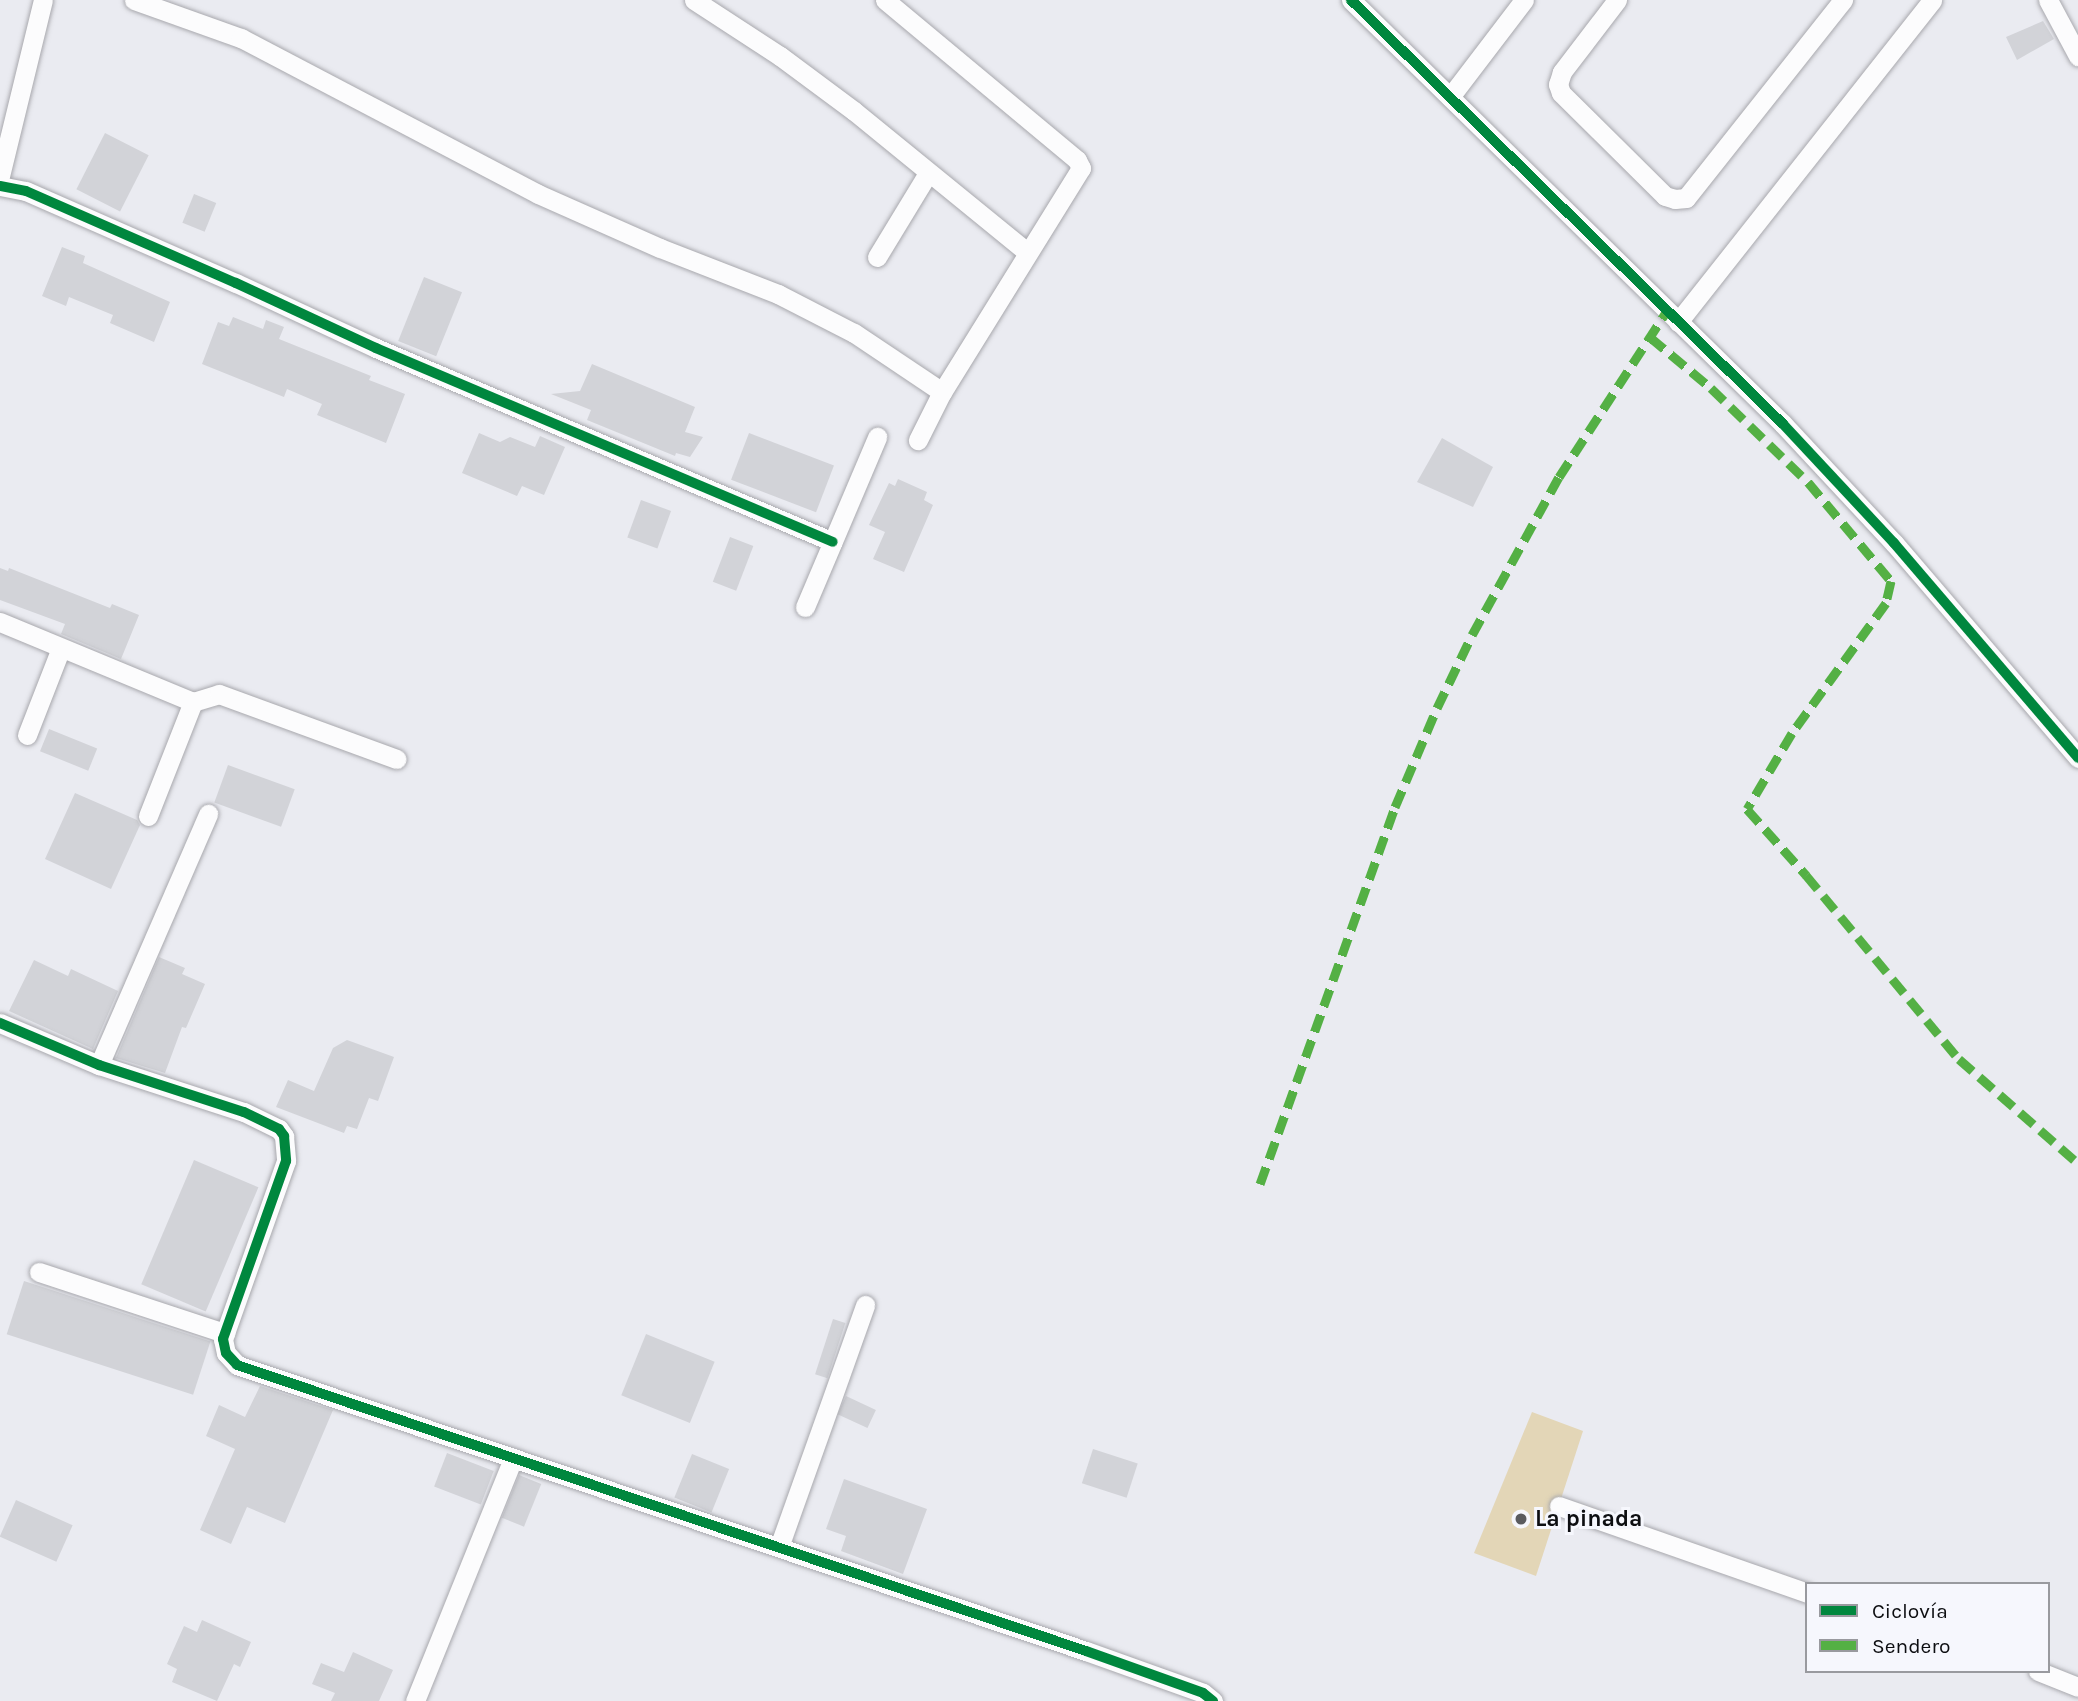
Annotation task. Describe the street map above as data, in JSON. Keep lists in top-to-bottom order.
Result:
{
  "places": ["La pinada"],
  "legend": ["Ciclovía", "Sendero"]
}
